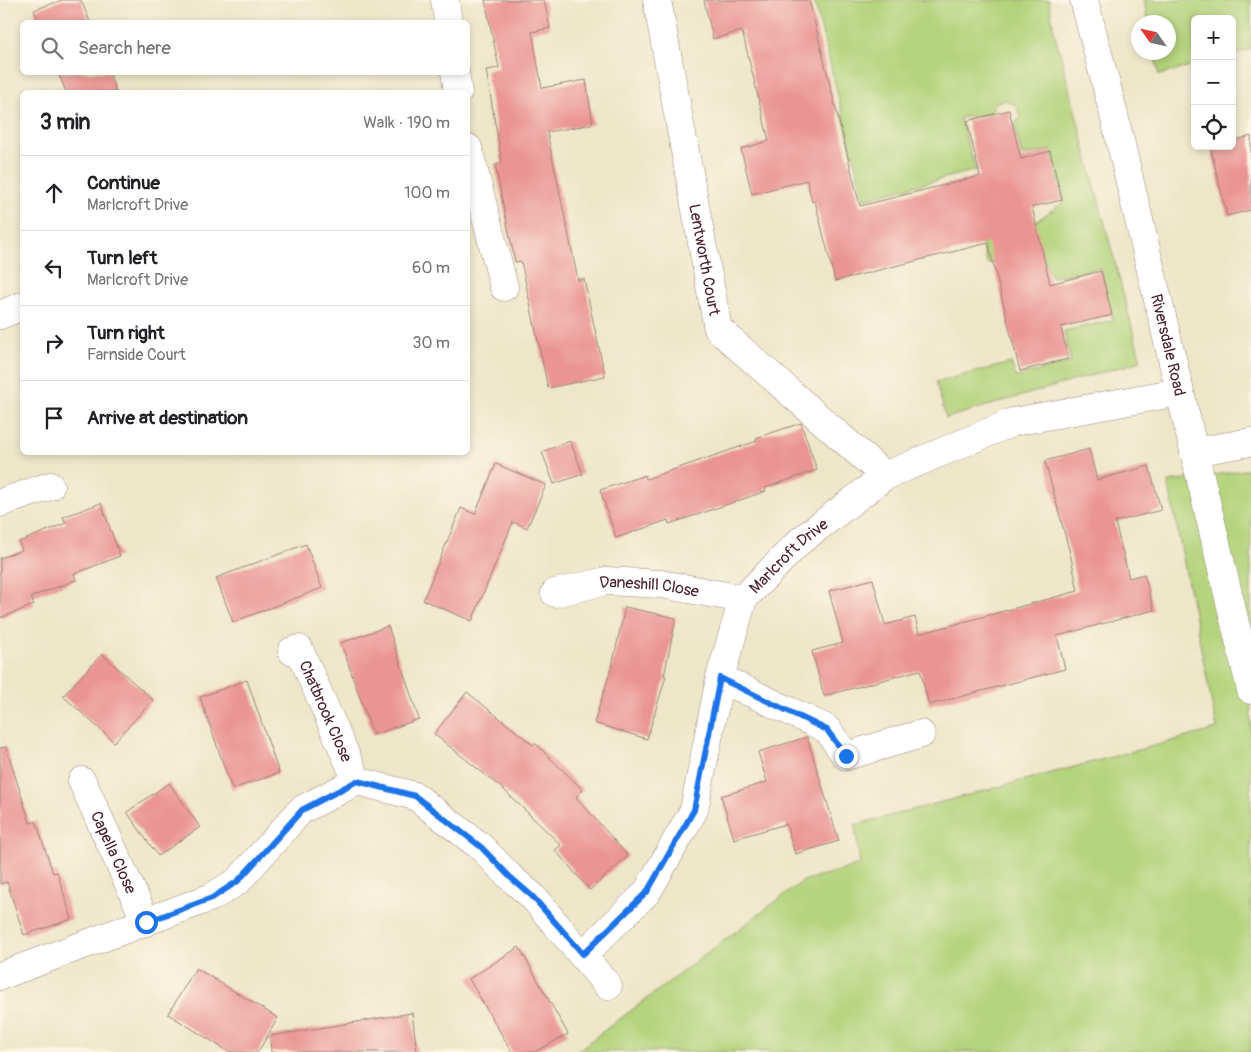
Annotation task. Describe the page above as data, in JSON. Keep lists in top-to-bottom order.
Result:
{
  "streets": {
    "street": [
      "Lentworth Court",
      "Riversdale Road",
      "Marlcroft Drive",
      "Daneshill Close",
      "Chatbrook Close",
      "Capella Close"
    ]
  },
  "crossings": [
    ["Lentworth Court", "Marlcroft Drive"],
    ["Riversdale Road", "Marlcroft Drive"],
    ["Marlcroft Drive", "Daneshill Close"]
  ],
  "north": "top left",
  "page": {
    "map_buttons": ["+", "−"],
    "search": "Search here",
    "heading": ["3 min", "Walk · 190 m"],
    "list": [
      ["Continue", "Marlcroft Drive", "100 m"],
      ["Turn left", "Marlcroft Drive", "60 m"],
      ["Turn right", "Farnside Court", "30 m"],
      "Arrive at destination"
    ]
  }
}
